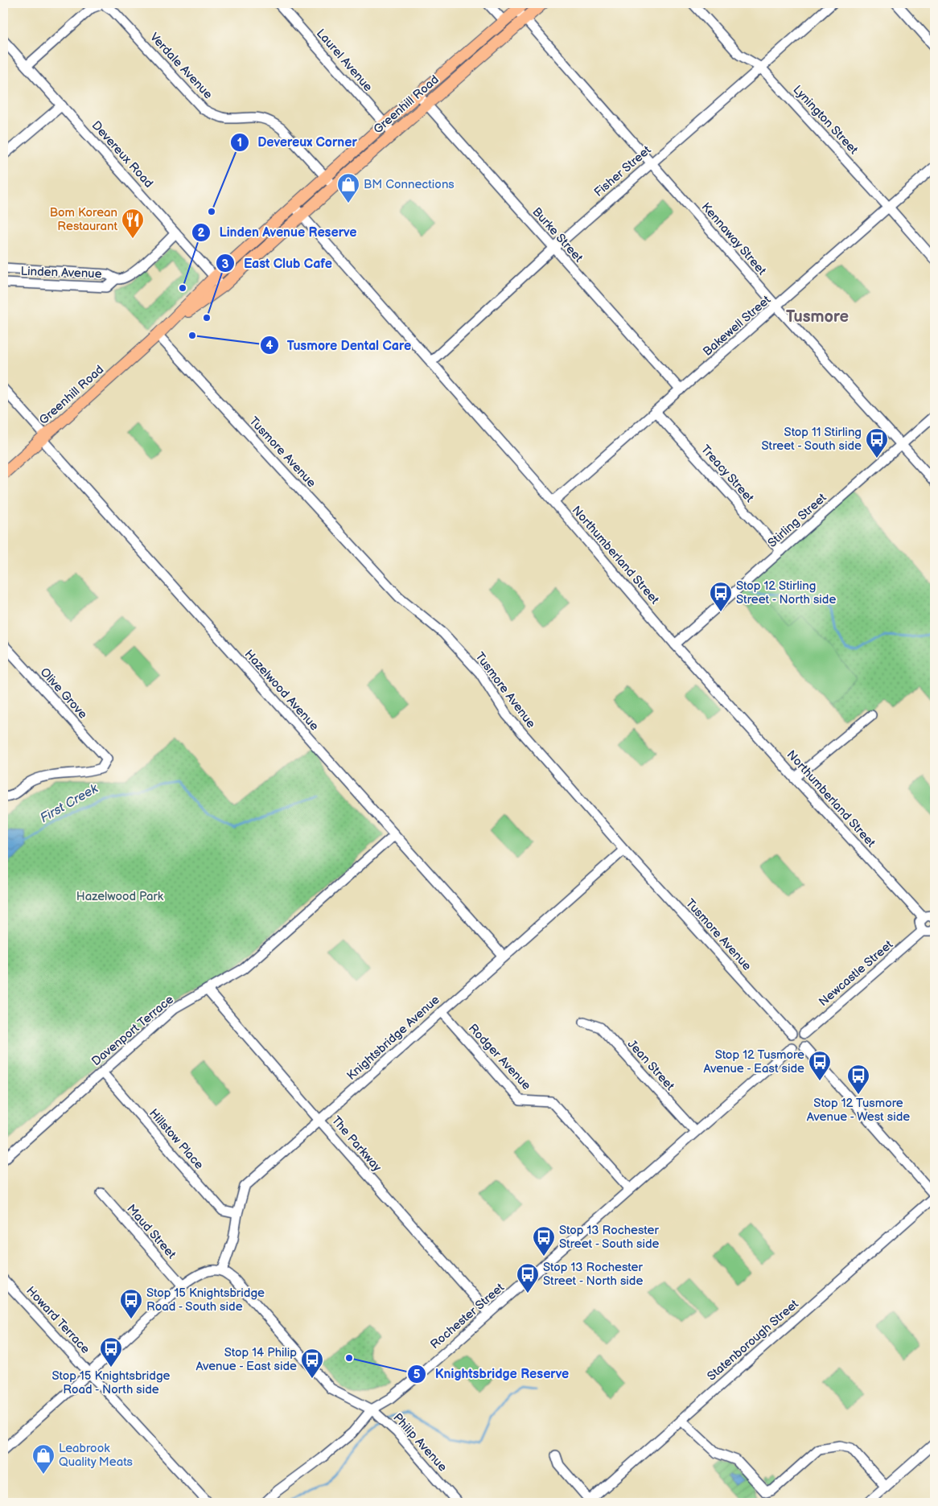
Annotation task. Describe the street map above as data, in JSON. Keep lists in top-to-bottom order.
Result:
{
  "streets": {
    "main road": ["Greenhill Road"],
    "street": [
      "Laurel Avenue",
      "Verdale Avenue",
      "Lynington Street",
      "Devereux Road",
      "Fisher Street",
      "Burke Street",
      "Kennaway Street",
      "Linden Avenue",
      "Bakewell Street",
      "Tusmore Avenue",
      "Treacy Street",
      "Stirling Street",
      "Northumberland Street",
      "Hazelwood Avenue",
      "Olive Grove",
      "Newcastle Street",
      "Davenport Terrace",
      "Knightsbridge Avenue",
      "Rodger Avenue",
      "Jean Street",
      "Hillstow Place",
      "The Parkway",
      "Maud Street",
      "Rochester Street",
      "Howard Terrace",
      "Statenborough Street",
      "Philip Avenue"
    ]
  },
  "crossings": [
    ["Laurel Avenue", "Greenhill Road"],
    ["Verdale Avenue", "Greenhill Road"],
    ["Greenhill Road", "Devereux Road"],
    ["Greenhill Road", "Burke Street"],
    ["Greenhill Road", "Kennaway Street"],
    ["Greenhill Road", "Tusmore Avenue"],
    ["Greenhill Road", "Northumberland Street"],
    ["Greenhill Road", "Hazelwood Avenue"],
    ["Lynington Street", "Fisher Street"],
    ["Lynington Street", "Bakewell Street"],
    ["Devereux Road", "Linden Avenue"],
    ["Fisher Street", "Burke Street"],
    ["Fisher Street", "Kennaway Street"],
    ["Fisher Street", "Northumberland Street"],
    ["Burke Street", "Bakewell Street"],
    ["Kennaway Street", "Bakewell Street"],
    ["Kennaway Street", "Stirling Street"],
    ["Bakewell Street", "Treacy Street"],
    ["Bakewell Street", "Northumberland Street"],
    ["Tusmore Avenue", "Newcastle Street"],
    ["Tusmore Avenue", "Knightsbridge Avenue"],
    ["Tusmore Avenue", "Rochester Street"],
    ["Treacy Street", "Stirling Street"],
    ["Stirling Street", "Northumberland Street"],
    ["Hazelwood Avenue", "Davenport Terrace"],
    ["Hazelwood Avenue", "Knightsbridge Avenue"],
    ["Newcastle Street", "Rochester Street"],
    ["Davenport Terrace", "Hillstow Place"],
    ["Davenport Terrace", "The Parkway"],
    ["Knightsbridge Avenue", "Rodger Avenue"],
    ["Knightsbridge Avenue", "Hillstow Place"],
    ["Knightsbridge Avenue", "The Parkway"],
    ["Knightsbridge Avenue", "Philip Avenue"],
    ["Rodger Avenue", "Rochester Street"],
    ["Jean Street", "Rochester Street"],
    ["The Parkway", "Rochester Street"],
    ["Rochester Street", "Philip Avenue"]
  ],
  "districts": ["Tusmore"],
  "water": ["First Creek"],
  "parks": ["Hazelwood Park"],
  "places": {
    "shop": ["BM Connections", "Leabrook Quality Meats"],
    "other": [
      "Devereux Corner",
      "Linden Avenue Reserve",
      "East Club Cafe",
      "Tusmore Dental Care",
      "Knightsbridge Reserve"
    ],
    "restaurant": ["Bom Korean Restaurant"],
    "bus stop": [
      "Stop 11 Stirling Street - South side",
      "Stop 12 Stirling Street - North side",
      "Stop 12 Tusmore Avenue - East side",
      "Stop 12 Tusmore Avenue - West side",
      "Stop 13 Rochester Street - South side",
      "Stop 13 Rochester Street - North side",
      "Stop 15 Knightsbridge Road - South side",
      "Stop 15 Knightsbridge Road - North side",
      "Stop 14 Philip Avenue - East side"
    ]
  }
}
